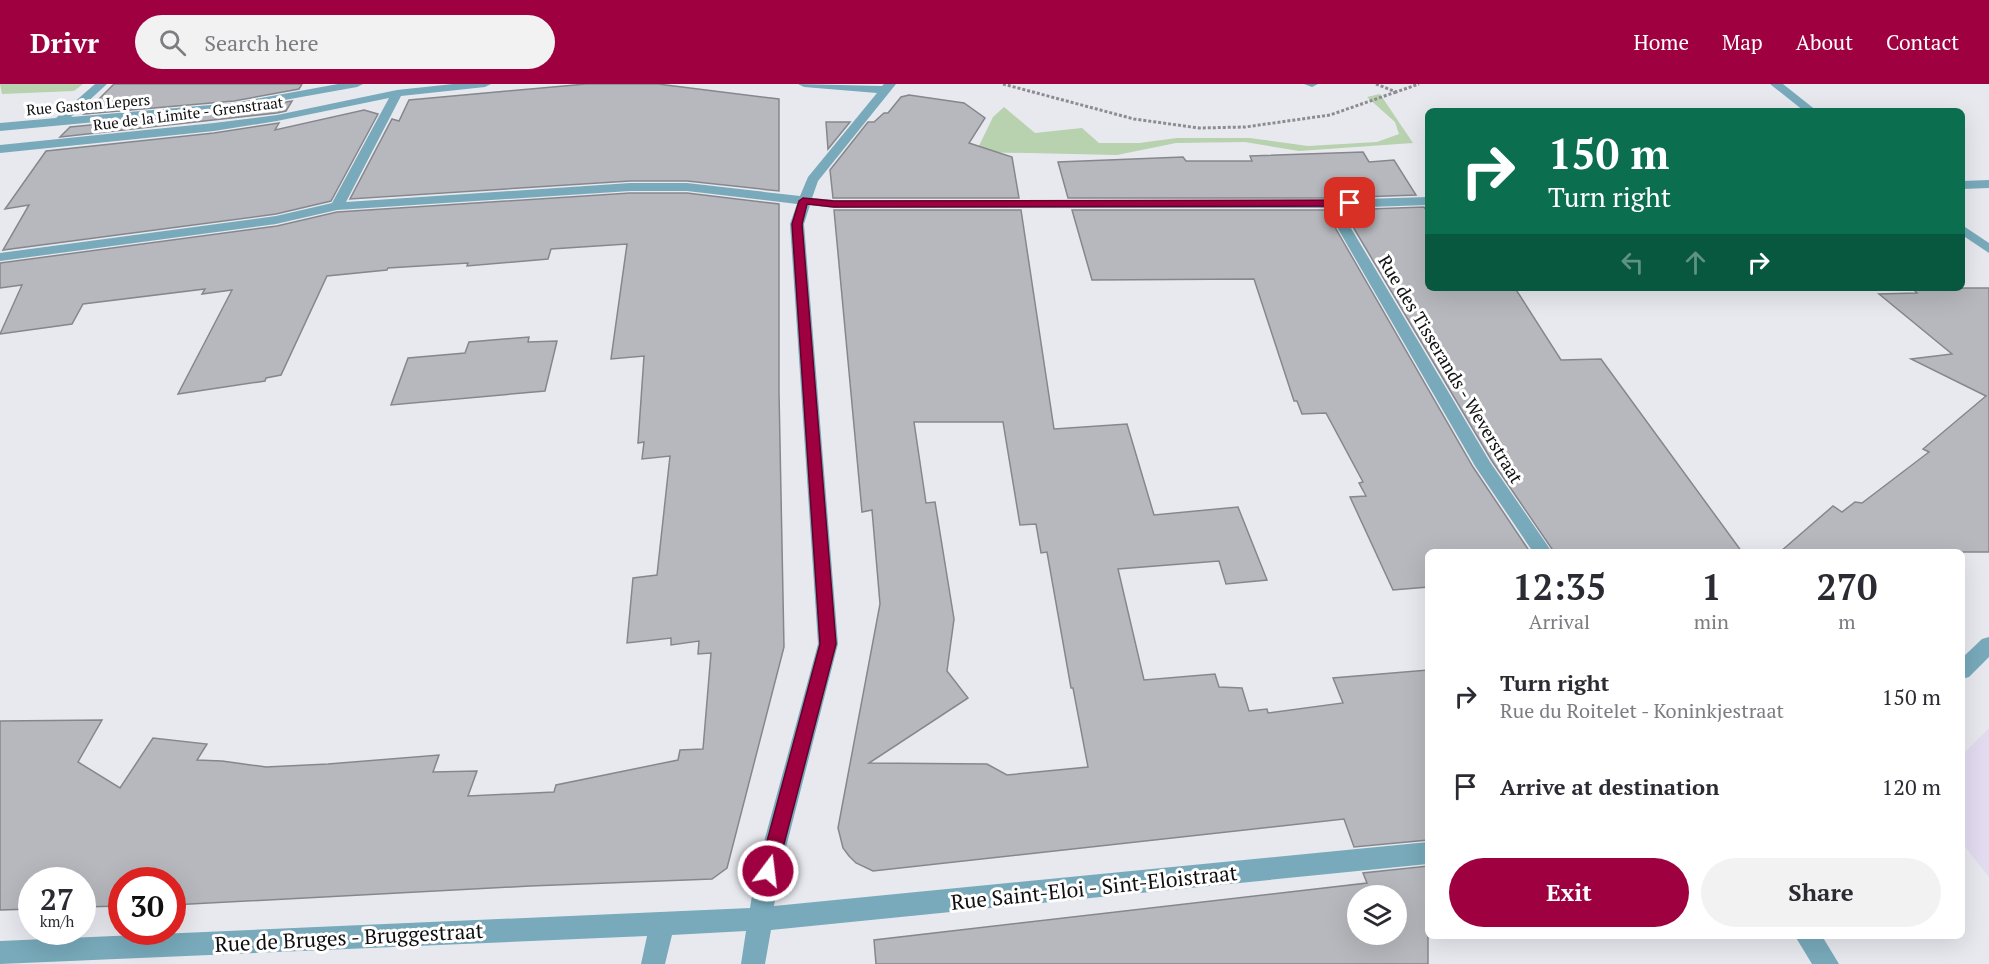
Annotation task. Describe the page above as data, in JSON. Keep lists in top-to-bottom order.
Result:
{
  "streets": {
    "street": [
      "Rue Gaston Lepers",
      "Rue de la Limite - Grenstraat",
      "Rue des Tisserands - Weverstraat",
      "Rue Saint-Eloi - Sint-Eloistraat",
      "Rue de Bruges - Bruggestraat"
    ]
  },
  "crossings": [
    ["Rue Saint-Eloi - Sint-Eloistraat", "Rue de Bruges - Bruggestraat"]
  ],
  "page": {
    "header": "Drivr",
    "search": "Search here",
    "nav": [
      "Home",
      "Map",
      "About",
      "Contact"
    ],
    "turn": ["150 m", "Turn right"],
    "eta": [
      "12:35",
      "Arrival",
      "1",
      "min",
      "270",
      "m"
    ],
    "list": [
      {
        "name": "Turn right",
        "note": "Rue du Roitelet - Koninkjestraat",
        "value": "150 m"
      },
      {
        "name": "Arrive at destination",
        "value": "120 m"
      }
    ],
    "buttons": ["Exit", "Share"],
    "speed": "27 km/h",
    "limit": "30"
  }
}
